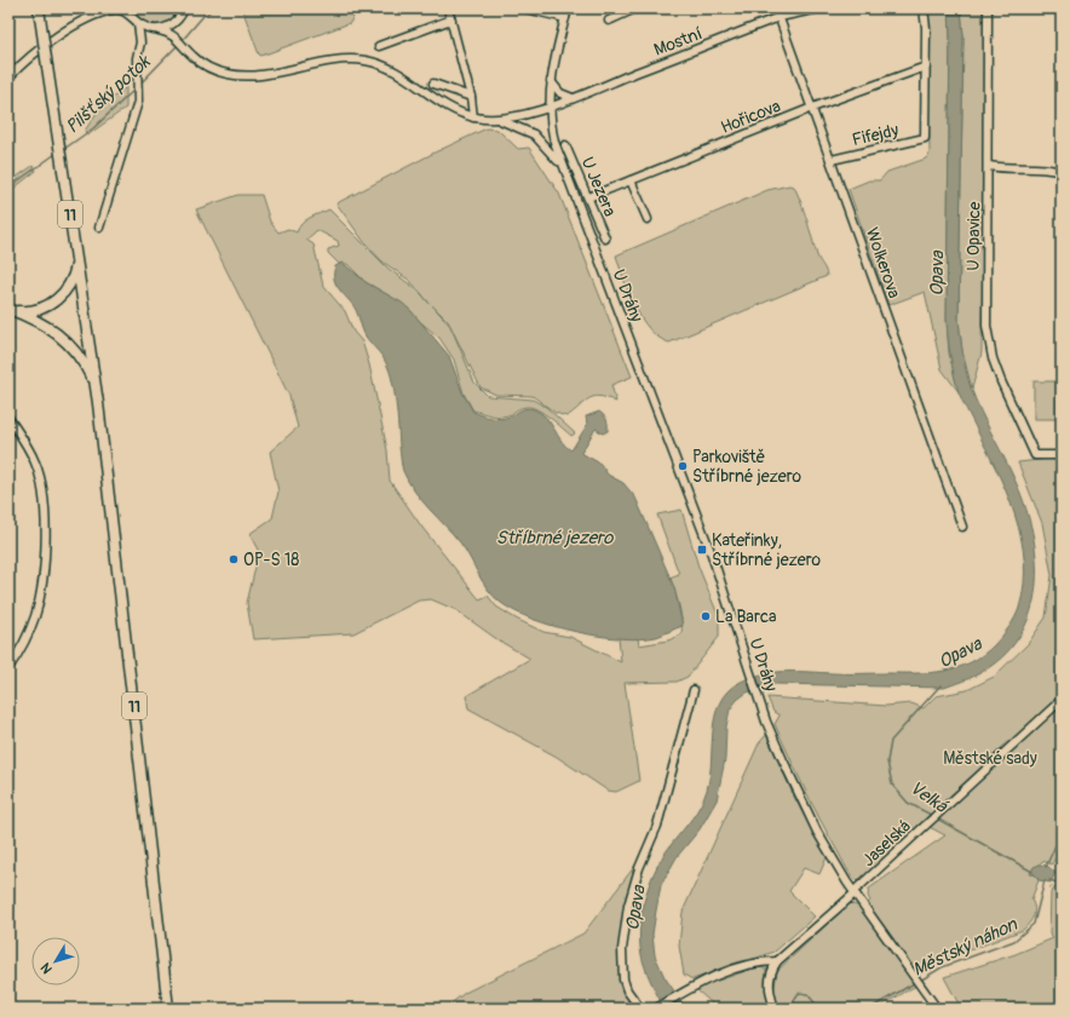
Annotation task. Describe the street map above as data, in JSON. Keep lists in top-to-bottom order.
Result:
{
  "streets": {
    "main road": ["11"],
    "street": [
      "Mostní",
      "Hořicova",
      "Fifejdy",
      "U Jezera",
      "U Opavice",
      "Wolkerova",
      "U Dráhy",
      "Jaselská"
    ]
  },
  "crossings": [
    ["Mostní", "Wolkerova"],
    ["Mostní", "U Dráhy"],
    ["Hořicova", "Fifejdy"],
    ["Hořicova", "U Jezera"],
    ["Hořicova", "Wolkerova"],
    ["Fifejdy", "Wolkerova"],
    ["U Dráhy", "Jaselská"]
  ],
  "water": [
    "Pilšťský potok",
    "Opava",
    "Stříbrné jezero",
    "Velká",
    "Městský náhon"
  ],
  "parks": ["Městské sady"],
  "places": {
    "other": ["Parkoviště Stříbrné jezero", "OP-S 18", "La Barca"],
    "transit": ["Kateřinky, Stříbrné jezero"]
  },
  "north": "bottom left"
}
